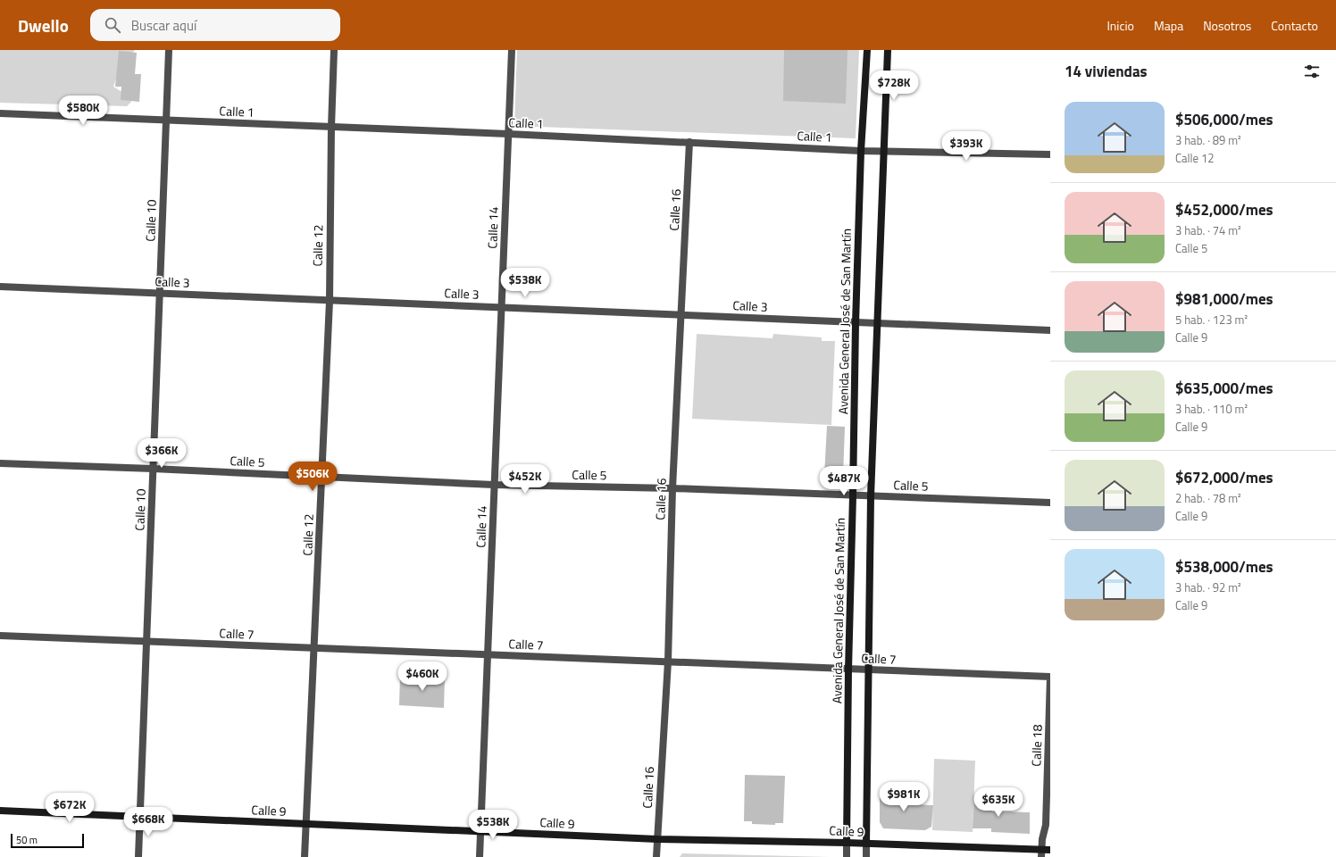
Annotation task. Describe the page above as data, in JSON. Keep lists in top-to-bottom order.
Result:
{
  "streets": {
    "main road": ["Avenida General José de San Martín", "Calle 9"],
    "street": [
      "Calle 1",
      "Calle 16",
      "Calle 10",
      "Calle 14",
      "Calle 12",
      "Calle 3",
      "Calle 5",
      "Calle 7",
      "Calle 18"
    ]
  },
  "crossings": [
    ["Calle 1", "Calle 16"],
    ["Calle 1", "Calle 10"],
    ["Calle 1", "Calle 14"],
    ["Calle 1", "Calle 12"],
    ["Calle 1", "Avenida General José de San Martín"],
    ["Calle 16", "Calle 3"],
    ["Calle 16", "Calle 5"],
    ["Calle 16", "Calle 7"],
    ["Calle 16", "Calle 9"],
    ["Calle 10", "Calle 3"],
    ["Calle 10", "Calle 5"],
    ["Calle 10", "Calle 7"],
    ["Calle 10", "Calle 9"],
    ["Calle 14", "Calle 3"],
    ["Calle 14", "Calle 5"],
    ["Calle 14", "Calle 7"],
    ["Calle 14", "Calle 9"],
    ["Calle 12", "Calle 3"],
    ["Calle 12", "Calle 5"],
    ["Calle 12", "Calle 7"],
    ["Calle 12", "Calle 9"],
    ["Calle 3", "Avenida General José de San Martín"],
    ["Avenida General José de San Martín", "Calle 5"],
    ["Avenida General José de San Martín", "Calle 7"],
    ["Avenida General José de San Martín", "Calle 9"],
    ["Calle 7", "Calle 18"],
    ["Calle 18", "Calle 9"]
  ],
  "scale_bar": "50 m",
  "page": {
    "header": "Dwello",
    "search": "Buscar aquí",
    "nav": [
      "Inicio",
      "Mapa",
      "Nosotros",
      "Contacto"
    ],
    "heading": "14 viviendas",
    "price": [
      "$728K",
      "$580K",
      "$393K",
      "$538K",
      "$366K",
      "$506K",
      "$452K",
      "$487K",
      "$460K",
      "$981K",
      "$635K",
      "$672K",
      "$668K",
      "$538K"
    ],
    "list": [
      {
        "name": "$506,000/mes",
        "note": "3 hab. · 89 m² · Calle 12"
      },
      {
        "name": "$452,000/mes",
        "note": "3 hab. · 74 m² · Calle 5"
      },
      {
        "name": "$981,000/mes",
        "note": "5 hab. · 123 m² · Calle 9"
      },
      {
        "name": "$635,000/mes",
        "note": "3 hab. · 110 m² · Calle 9"
      },
      {
        "name": "$672,000/mes",
        "note": "2 hab. · 78 m² · Calle 9"
      },
      {
        "name": "$538,000/mes",
        "note": "3 hab. · 92 m² · Calle 9"
      }
    ],
    "scale": "50 m"
  }
}
